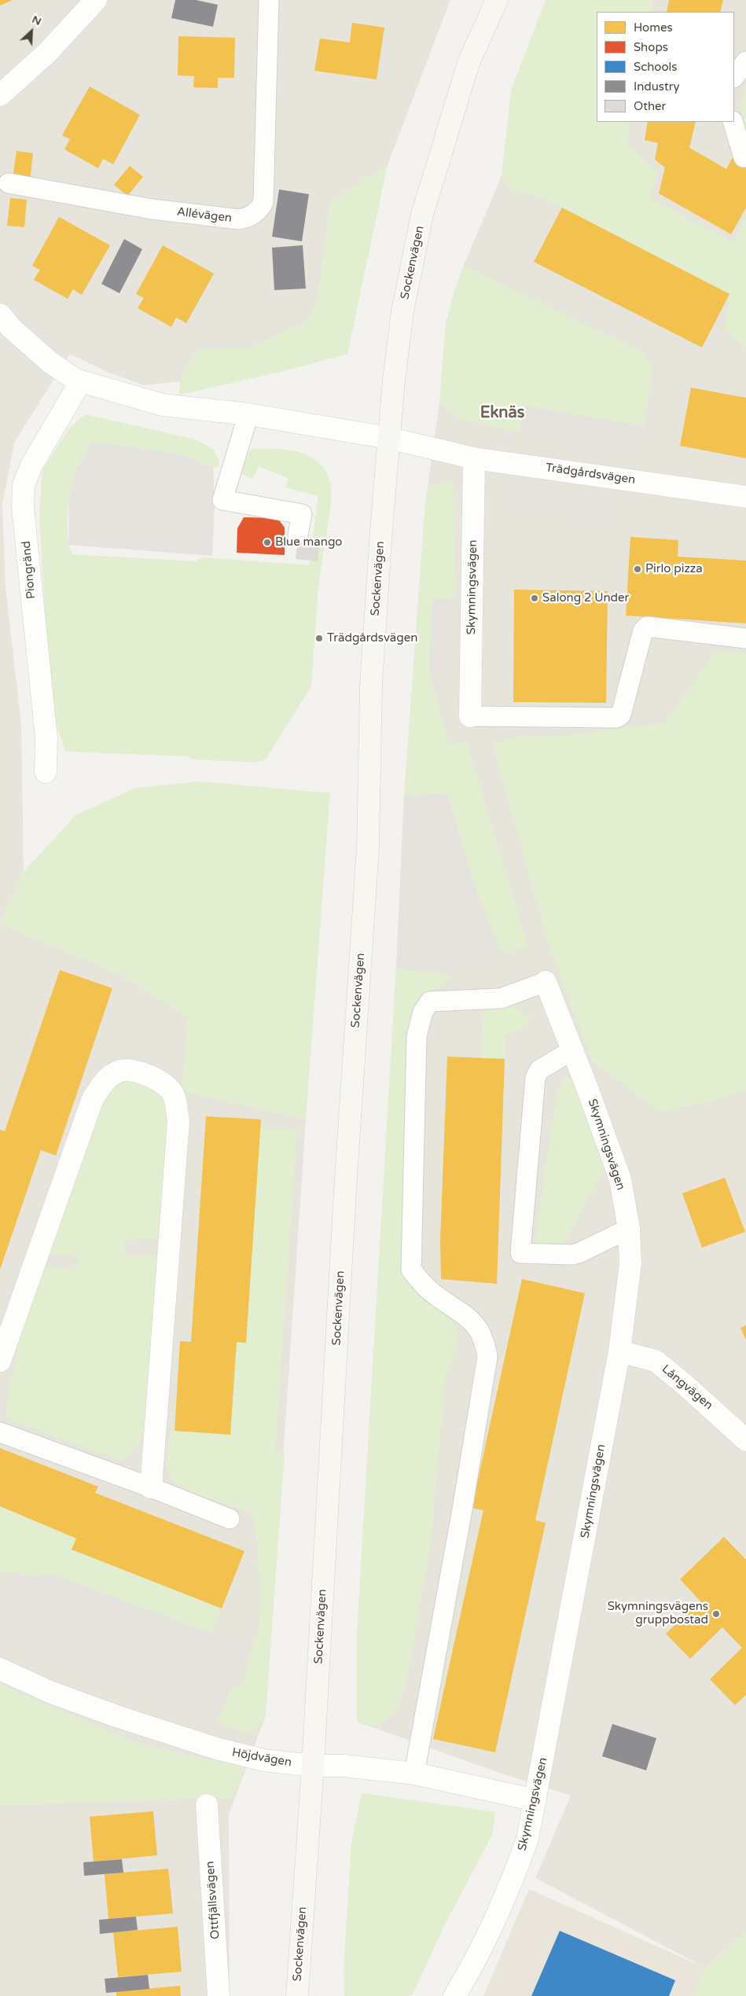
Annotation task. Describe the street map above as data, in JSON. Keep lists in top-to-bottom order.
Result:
{
  "streets": {
    "street": [
      "Sockenvägen",
      "Trädgårdsvägen",
      "Piongränd",
      "Skymningsvägen",
      "Långvägen",
      "Höjdvägen",
      "Ottfjällsvägen"
    ],
    "lane": ["Allévägen"]
  },
  "crossings": [
    ["Sockenvägen", "Trädgårdsvägen"],
    ["Sockenvägen", "Höjdvägen"],
    ["Trädgårdsvägen", "Skymningsvägen"],
    ["Skymningsvägen", "Långvägen"],
    ["Skymningsvägen", "Höjdvägen"]
  ],
  "districts": ["Eknäs"],
  "places": [
    "Blue mango",
    "Pirlo pizza",
    "Salong 2 Under",
    "Trädgårdsvägen",
    "Skymningsvägens gruppbostad"
  ],
  "legend": [
    "Homes",
    "Shops",
    "Schools",
    "Industry",
    "Other"
  ],
  "north": "top right"
}
